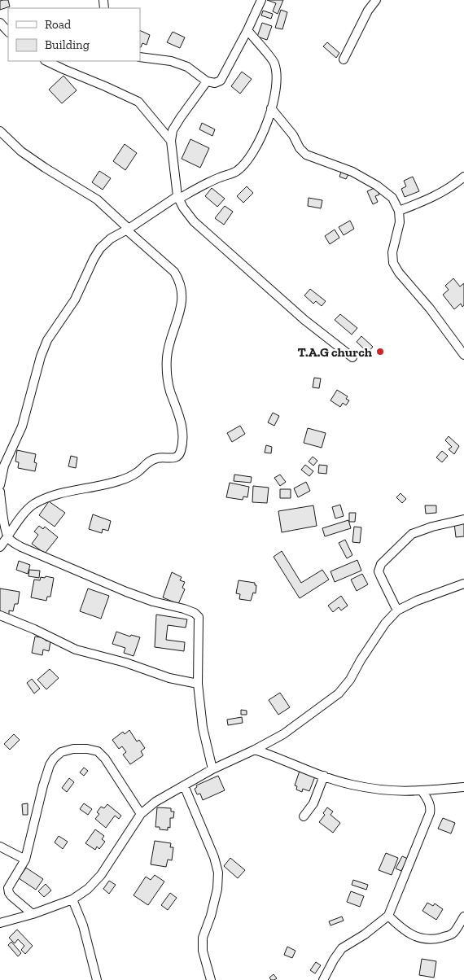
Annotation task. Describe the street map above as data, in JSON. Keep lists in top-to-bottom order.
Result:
{
  "places": ["T.A.G church"],
  "legend": ["Road", "Building"]
}
